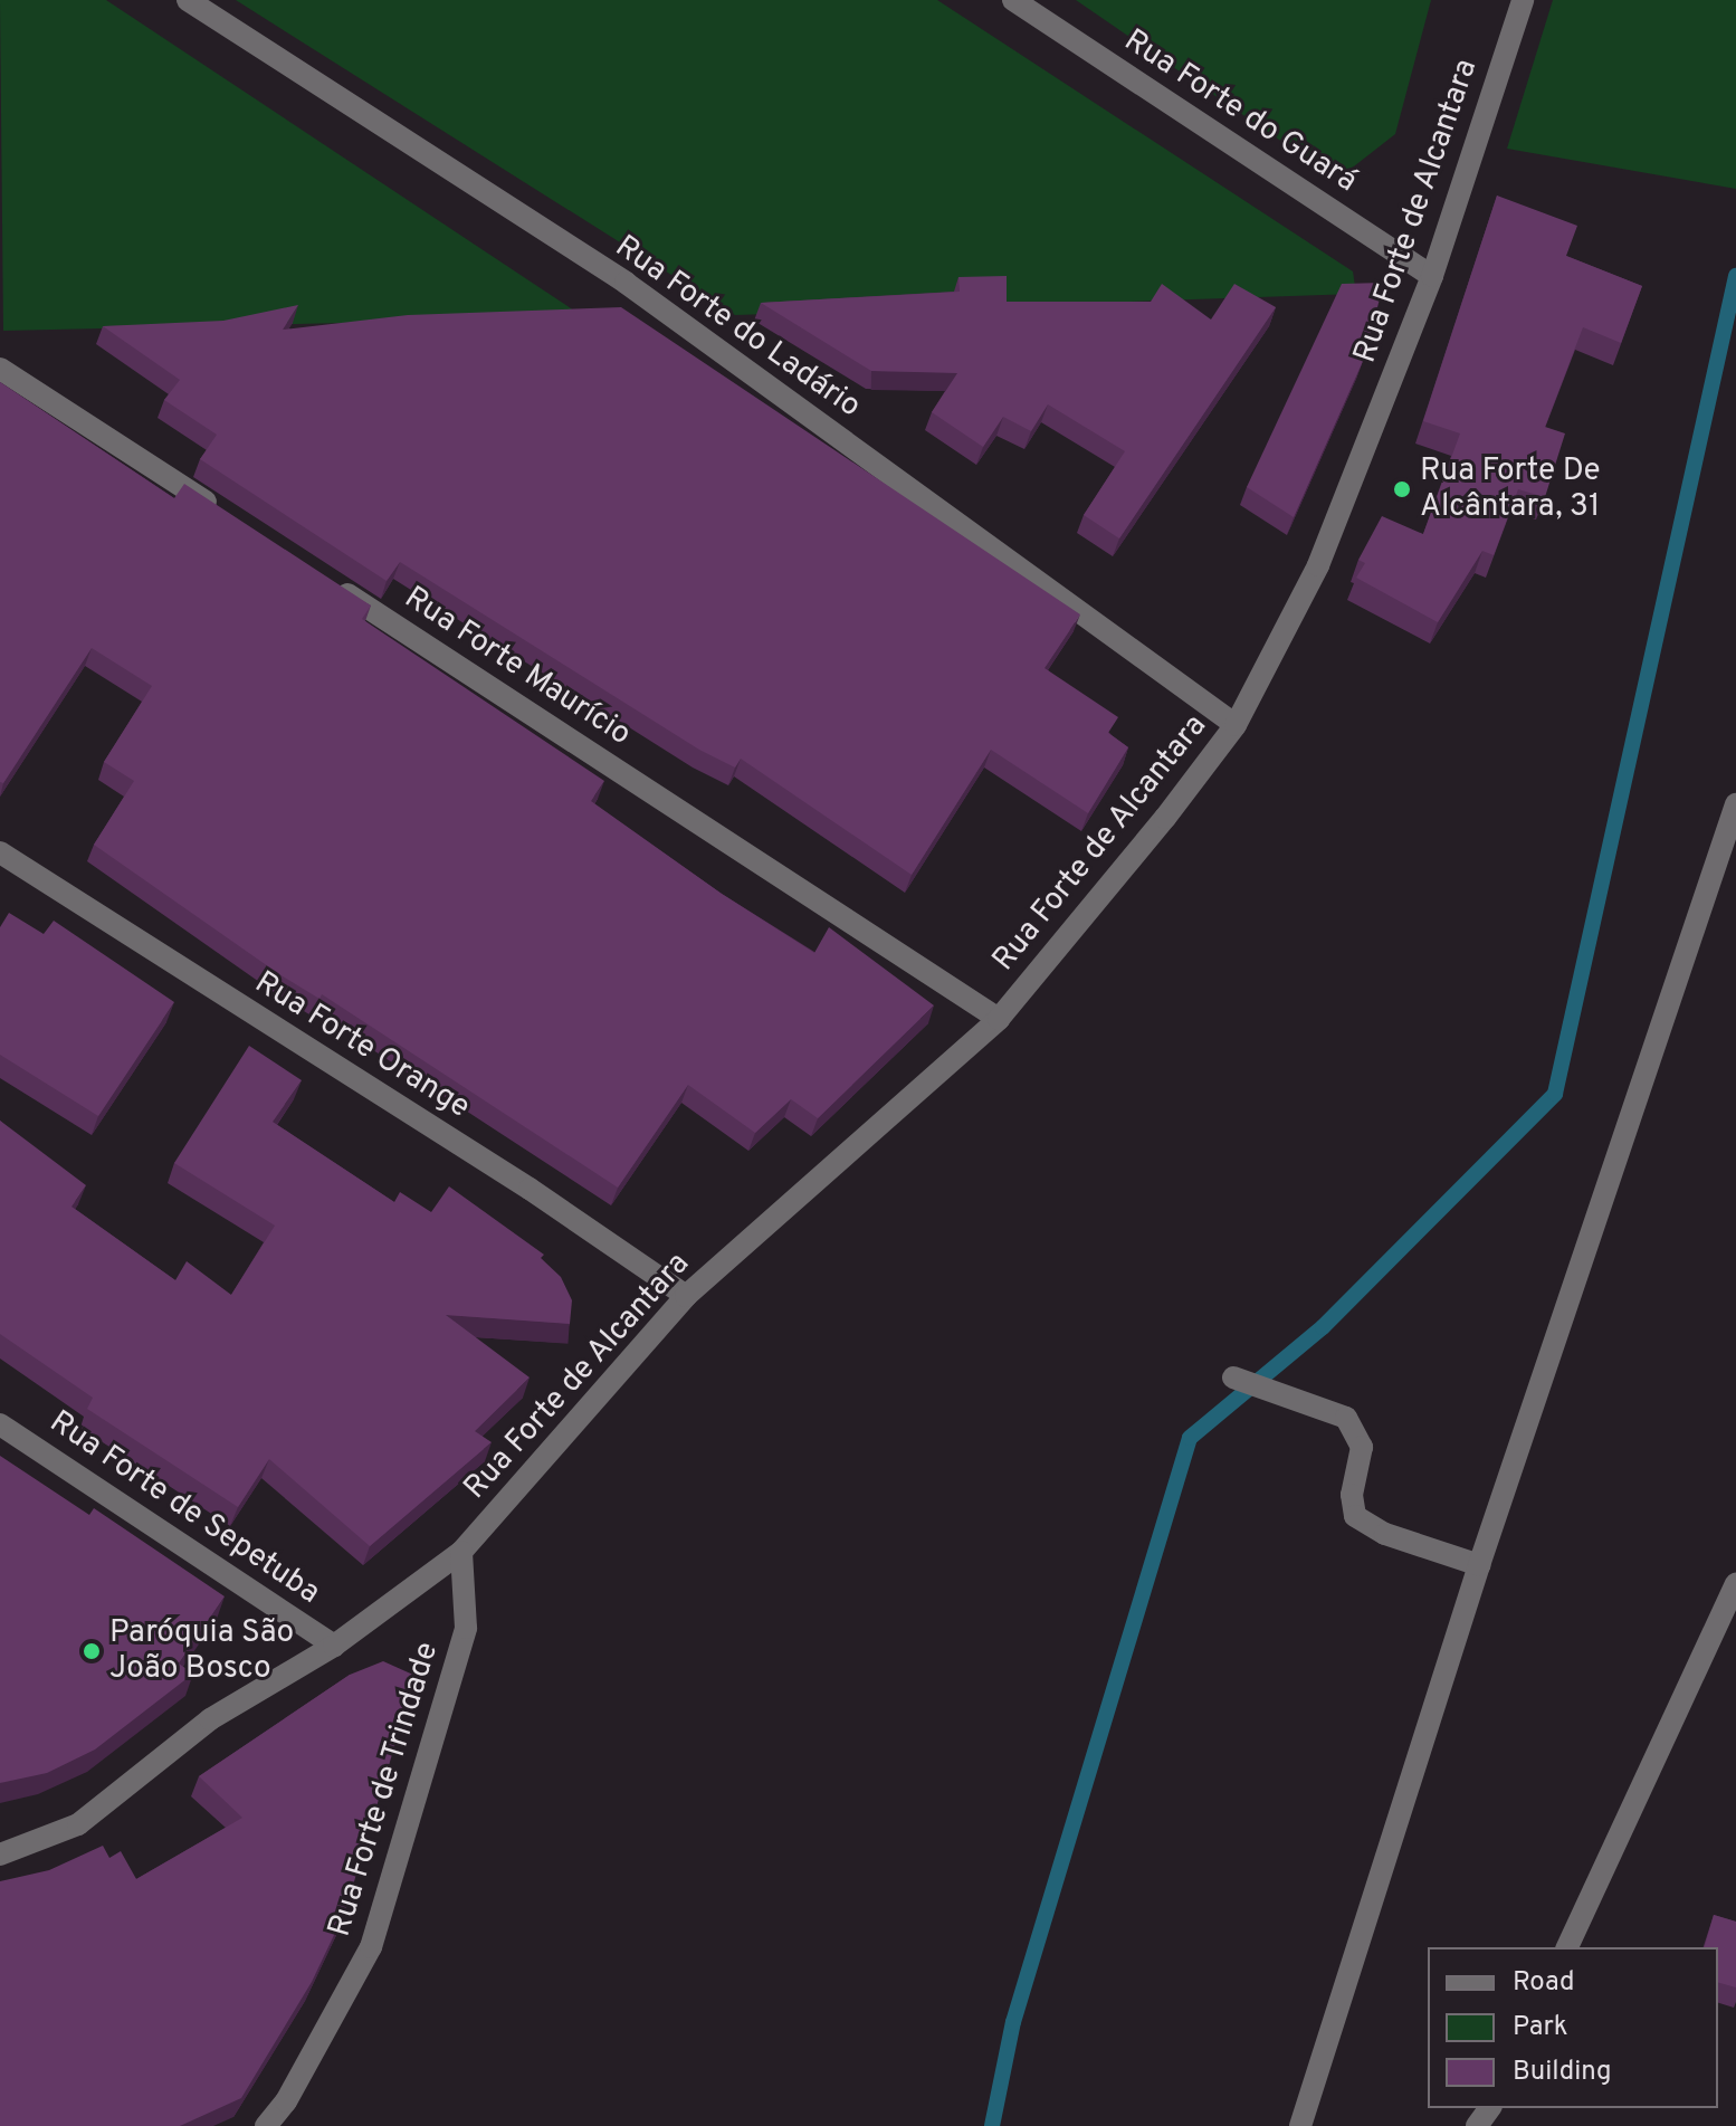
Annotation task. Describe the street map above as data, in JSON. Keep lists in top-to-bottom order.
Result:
{
  "streets": {
    "street": [
      "Rua Forte do Guará",
      "Rua Forte de Alcantara",
      "Rua Forte do Ladário",
      "Rua Forte Maurício",
      "Rua Forte Orange",
      "Rua Forte de Sepetuba",
      "Rua Forte de Trindade"
    ]
  },
  "crossings": [
    ["Rua Forte do Guará", "Rua Forte de Alcantara"],
    ["Rua Forte de Alcantara", "Rua Forte do Ladário"],
    ["Rua Forte de Alcantara", "Rua Forte Maurício"],
    ["Rua Forte de Alcantara", "Rua Forte Orange"],
    ["Rua Forte de Alcantara", "Rua Forte de Sepetuba"],
    ["Rua Forte de Alcantara", "Rua Forte de Trindade"]
  ],
  "places": ["Rua Forte De Alcântara, 31", "Paróquia São João Bosco"],
  "legend": ["Road", "Park", "Building"]
}
